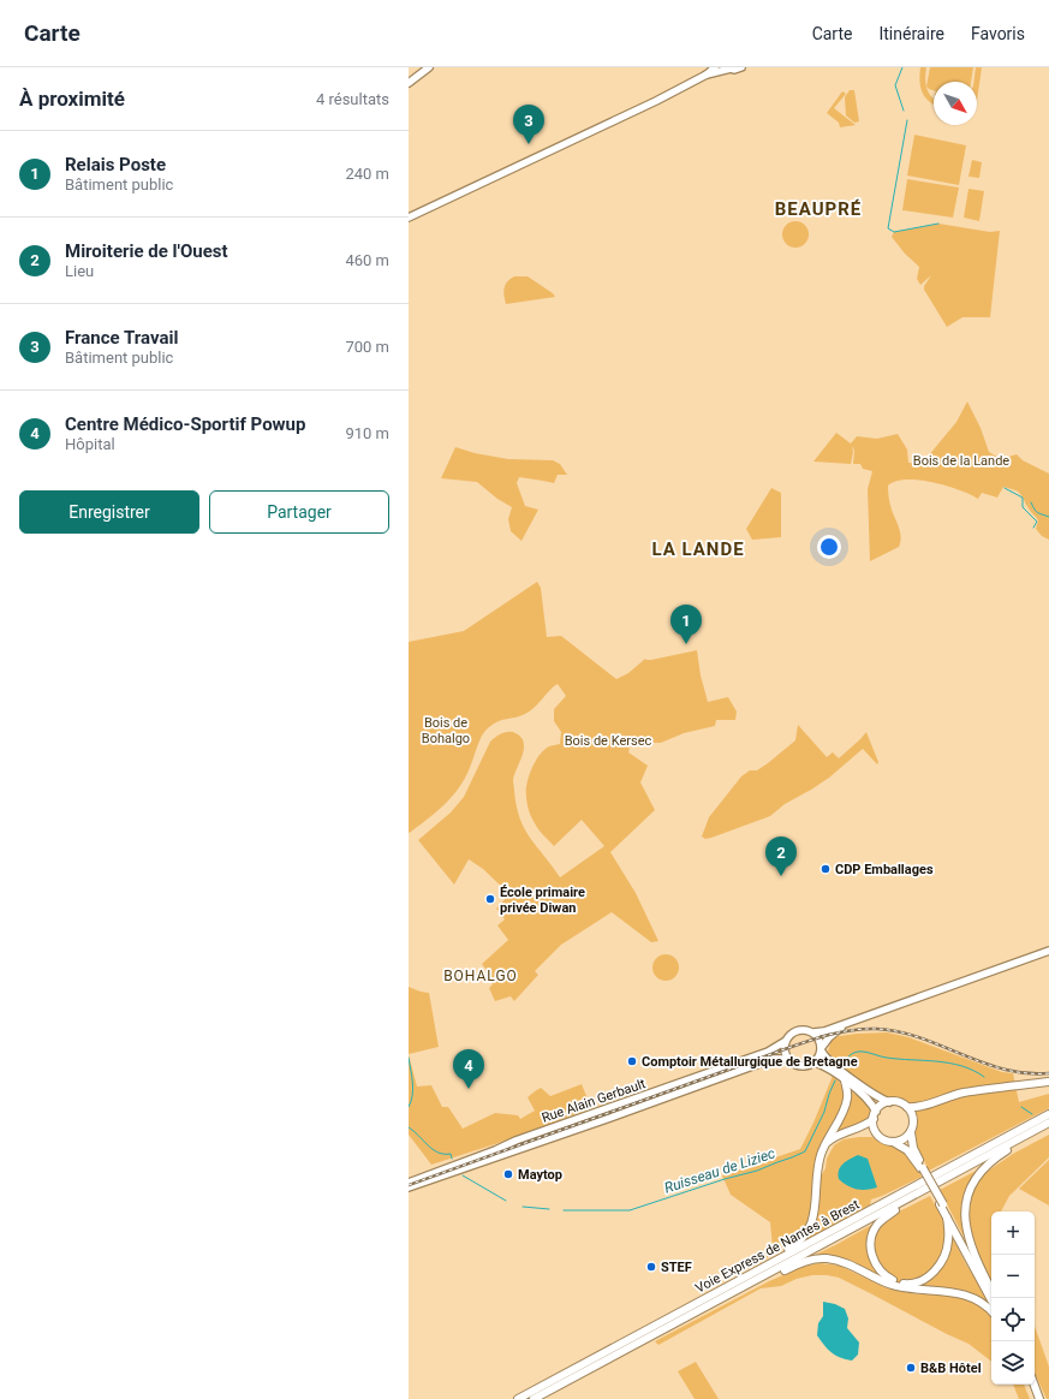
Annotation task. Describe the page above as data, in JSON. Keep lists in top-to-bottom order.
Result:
{
  "streets": {
    "highway": ["Voie Express de Nantes à Brest"],
    "main road": ["Rue Alain Gerbault"]
  },
  "districts": ["BEAUPRÉ", "LA LANDE", "BOHALGO"],
  "water": ["Ruisseau de Liziec"],
  "parks": ["Bois de la Lande", "Bois de Bohalgo", "Bois de Kersec"],
  "places": [
    "CDP Emballages",
    "École primaire privée Diwan",
    "Comptoir Métallurgique de Bretagne",
    "Maytop",
    "STEF",
    "B&B Hôtel"
  ],
  "north": "bottom right",
  "page": {
    "header": "Carte",
    "nav": ["Carte", "Itinéraire", "Favoris"],
    "heading": ["À proximité", "4 résultats"],
    "pins": [
      "3",
      "1",
      "2",
      "4"
    ],
    "list": [
      {
        "mark": "1",
        "name": "Relais Poste",
        "note": "Bâtiment public",
        "value": "240 m"
      },
      {
        "mark": "2",
        "name": "Miroiterie de l'Ouest",
        "note": "Lieu",
        "value": "460 m"
      },
      {
        "mark": "3",
        "name": "France Travail",
        "note": "Bâtiment public",
        "value": "700 m"
      },
      {
        "mark": "4",
        "name": "Centre Médico-Sportif Powup",
        "note": "Hôpital",
        "value": "910 m"
      }
    ],
    "buttons": ["Enregistrer", "Partager"],
    "map_buttons": ["+", "−"]
  }
}
